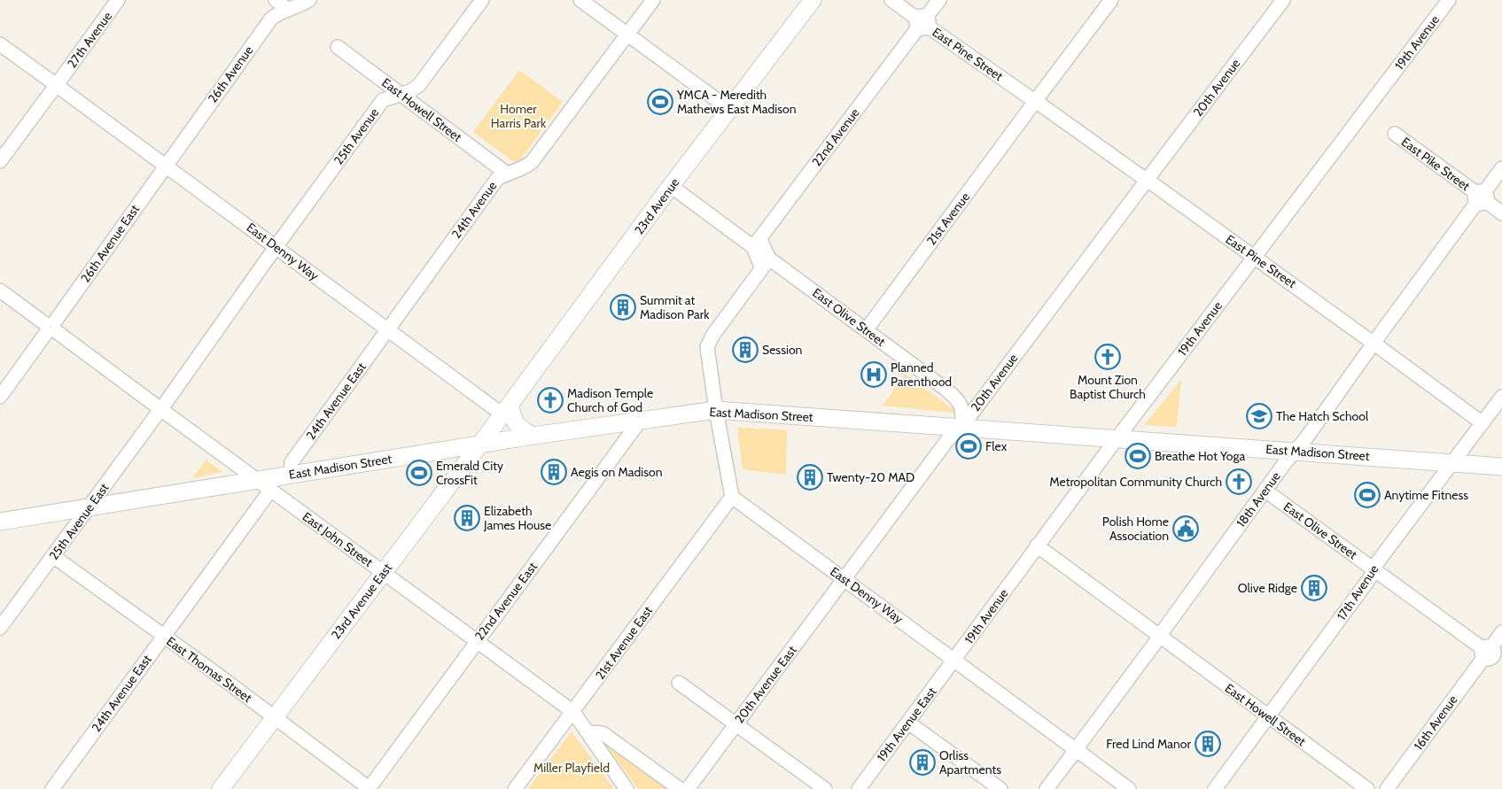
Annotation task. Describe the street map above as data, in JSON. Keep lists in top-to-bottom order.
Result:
{
  "streets": {
    "main road": ["23rd Avenue", "East Madison Street", "23rd Avenue East"],
    "street": [
      "27th Avenue",
      "19th Avenue",
      "East Pine Street",
      "26th Avenue",
      "20th Avenue",
      "East Howell Street",
      "25th Avenue",
      "22nd Avenue",
      "East Pike Street",
      "24th Avenue",
      "21st Avenue",
      "26th Avenue East",
      "East Denny Way",
      "East Olive Street",
      "24th Avenue East",
      "18th Avenue",
      "25th Avenue East",
      "East John Street",
      "17th Avenue",
      "22nd Avenue East",
      "21st Avenue East",
      "East Thomas Street",
      "20th Avenue East",
      "16th Avenue",
      "19th Avenue East"
    ]
  },
  "crossings": [
    ["27th Avenue", "East Denny Way"],
    ["19th Avenue", "East Pine Street"],
    ["19th Avenue", "East Howell Street"],
    ["19th Avenue", "East Denny Way"],
    ["19th Avenue", "East Madison Street"],
    ["19th Avenue", "19th Avenue East"],
    ["East Pine Street", "20th Avenue"],
    ["East Pine Street", "22nd Avenue"],
    ["East Pine Street", "21st Avenue"],
    ["East Pine Street", "18th Avenue"],
    ["East Pine Street", "17th Avenue"],
    ["26th Avenue", "26th Avenue East"],
    ["26th Avenue", "East Denny Way"],
    ["20th Avenue", "East Denny Way"],
    ["20th Avenue", "East Olive Street"],
    ["20th Avenue", "East Madison Street"],
    ["20th Avenue", "20th Avenue East"],
    ["East Howell Street", "25th Avenue"],
    ["East Howell Street", "24th Avenue"],
    ["East Howell Street", "18th Avenue"],
    ["East Howell Street", "17th Avenue"],
    ["25th Avenue", "East Denny Way"],
    ["25th Avenue", "25th Avenue East"],
    ["22nd Avenue", "East Olive Street"],
    ["East Pike Street", "18th Avenue"],
    ["23rd Avenue", "East Denny Way"],
    ["23rd Avenue", "East Olive Street"],
    ["23rd Avenue", "23rd Avenue East"],
    ["24th Avenue", "East Denny Way"],
    ["24th Avenue", "24th Avenue East"],
    ["21st Avenue", "East Olive Street"],
    ["26th Avenue East", "East Denny Way"],
    ["26th Avenue East", "East John Street"],
    ["East Denny Way", "24th Avenue East"],
    ["East Denny Way", "18th Avenue"],
    ["East Denny Way", "25th Avenue East"],
    ["East Denny Way", "23rd Avenue East"],
    ["East Denny Way", "21st Avenue East"],
    ["East Denny Way", "20th Avenue East"],
    ["East Denny Way", "19th Avenue East"],
    ["East Olive Street", "East Madison Street"],
    ["East Olive Street", "18th Avenue"],
    ["East Olive Street", "17th Avenue"],
    ["East Olive Street", "16th Avenue"],
    ["24th Avenue East", "East Madison Street"],
    ["24th Avenue East", "East John Street"],
    ["24th Avenue East", "East Thomas Street"],
    ["East Madison Street", "18th Avenue"],
    ["East Madison Street", "25th Avenue East"],
    ["East Madison Street", "East John Street"],
    ["East Madison Street", "17th Avenue"],
    ["East Madison Street", "23rd Avenue East"],
    ["East Madison Street", "22nd Avenue East"],
    ["25th Avenue East", "East John Street"],
    ["25th Avenue East", "East Thomas Street"],
    ["East John Street", "23rd Avenue East"],
    ["East John Street", "22nd Avenue East"],
    ["East John Street", "21st Avenue East"],
    ["23rd Avenue East", "East Thomas Street"],
    ["22nd Avenue East", "East Thomas Street"]
  ],
  "parks": ["Homer Harris Park", "Miller Playfield"],
  "places": {
    "sports": [
      "YMCA - Meredith Mathews East Madison",
      "Flex",
      "Breathe Hot Yoga",
      "Emerald City CrossFit",
      "Anytime Fitness"
    ],
    "building": [
      "Summit at Madison Park",
      "Session",
      "Aegis on Madison",
      "Twenty-20 MAD",
      "Elizabeth James House",
      "Olive Ridge",
      "Fred Lind Manor",
      "Orliss Apartments"
    ],
    "church": ["Mount Zion Baptist Church", "Madison Temple Church of God", "Metropolitan Community Church"],
    "hospital": ["Planned Parenthood"],
    "school or university": ["The Hatch School"],
    "public building": ["Polish Home Association"]
  }
}
